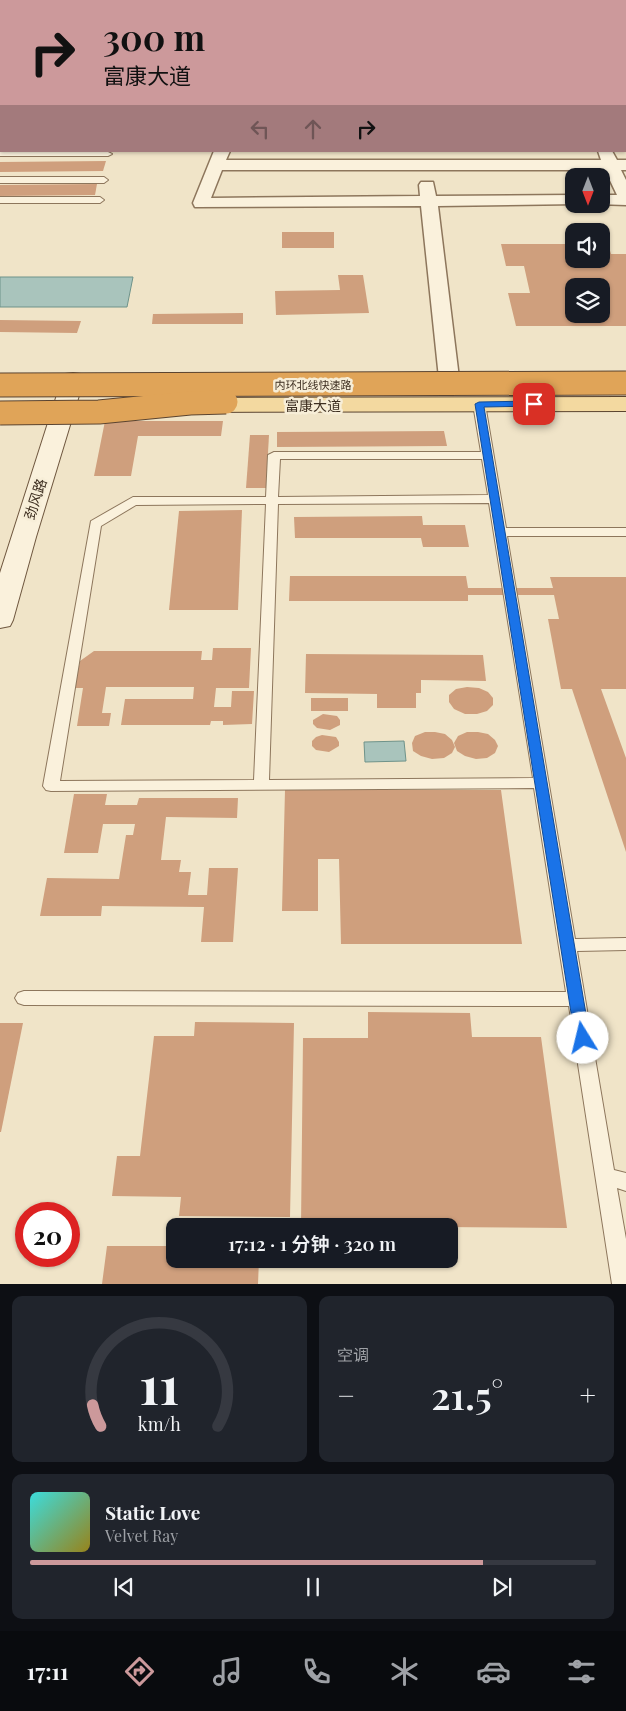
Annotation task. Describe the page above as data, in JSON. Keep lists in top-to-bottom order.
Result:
{
  "streets": {
    "highway": ["内环北线快速路"],
    "main road": ["富康大道"],
    "street": ["劲风路"]
  },
  "crossings": [
    ["富康大道", "劲风路"]
  ],
  "north": "bottom",
  "page": {
    "turn": ["300 m", "富康大道"],
    "limit": "20",
    "trip": "17:12 · 1 分钟 · 320 m",
    "tile": "空调",
    "heat": ["−", "21.5°", "+"],
    "song": ["Static Love", "Velvet Ray"],
    "tabs": "17:11",
    "gauge": ["11", "km/h"]
  }
}
